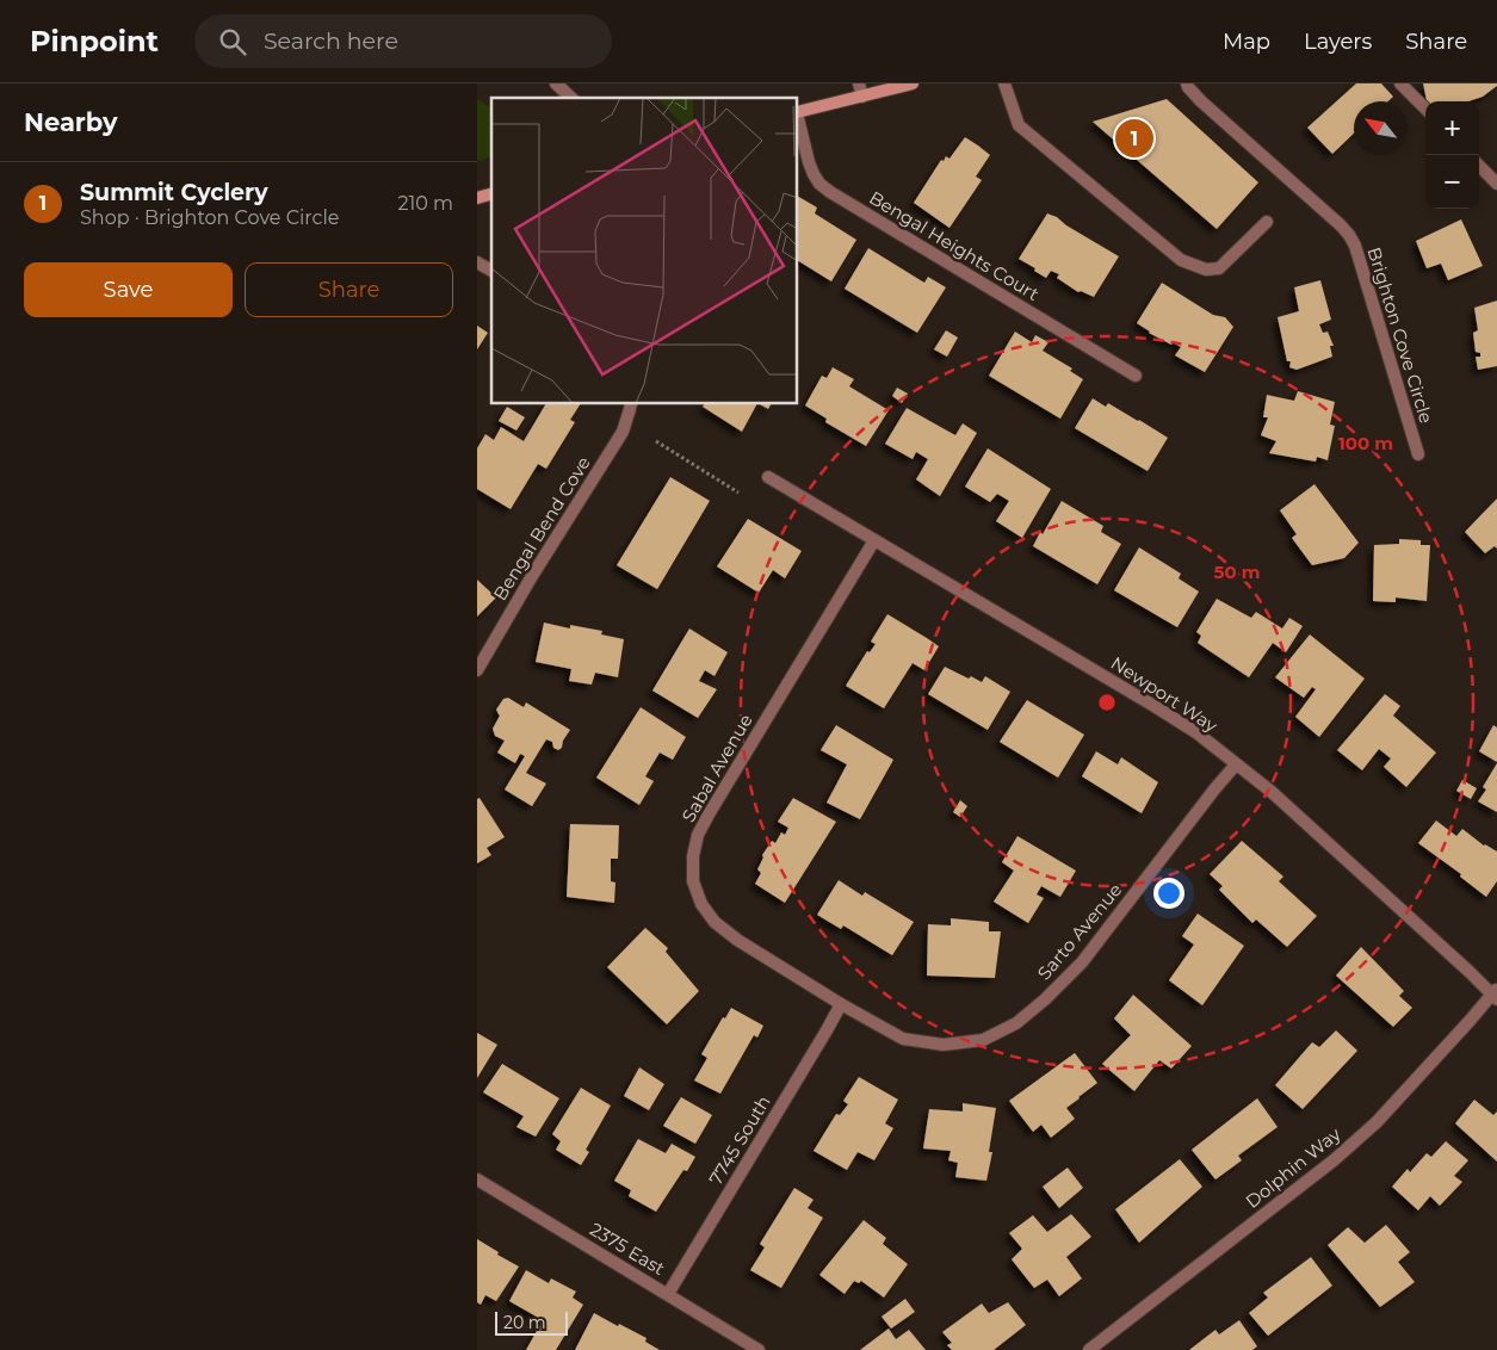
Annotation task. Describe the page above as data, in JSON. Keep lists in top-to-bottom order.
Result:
{
  "streets": {
    "street": [
      "Bengal Heights Court",
      "Brighton Cove Circle",
      "Bengal Bend Cove",
      "Newport Way",
      "Sabal Avenue",
      "Sarto Avenue",
      "7745 South",
      "Dolphin Way",
      "2375 East"
    ]
  },
  "crossings": [
    ["Newport Way", "Sabal Avenue"],
    ["Newport Way", "Sarto Avenue"],
    ["Newport Way", "Dolphin Way"],
    ["Sabal Avenue", "Sarto Avenue"],
    ["Sabal Avenue", "7745 South"],
    ["Sarto Avenue", "7745 South"],
    ["7745 South", "2375 East"]
  ],
  "scale_bar": "20 m",
  "north": "top left",
  "page": {
    "header": "Pinpoint",
    "search": "Search here",
    "nav": ["Map", "Layers", "Share"],
    "heading": "Nearby",
    "map_buttons": ["+", "−"],
    "pins": "1",
    "list": [
      {
        "mark": "1",
        "name": "Summit Cyclery",
        "note": "Shop · Brighton Cove Circle",
        "value": "210 m"
      }
    ],
    "buttons": ["Save", "Share"],
    "scale": "20 m"
  },
  "rings": ["100 m", "50 m"]
}
